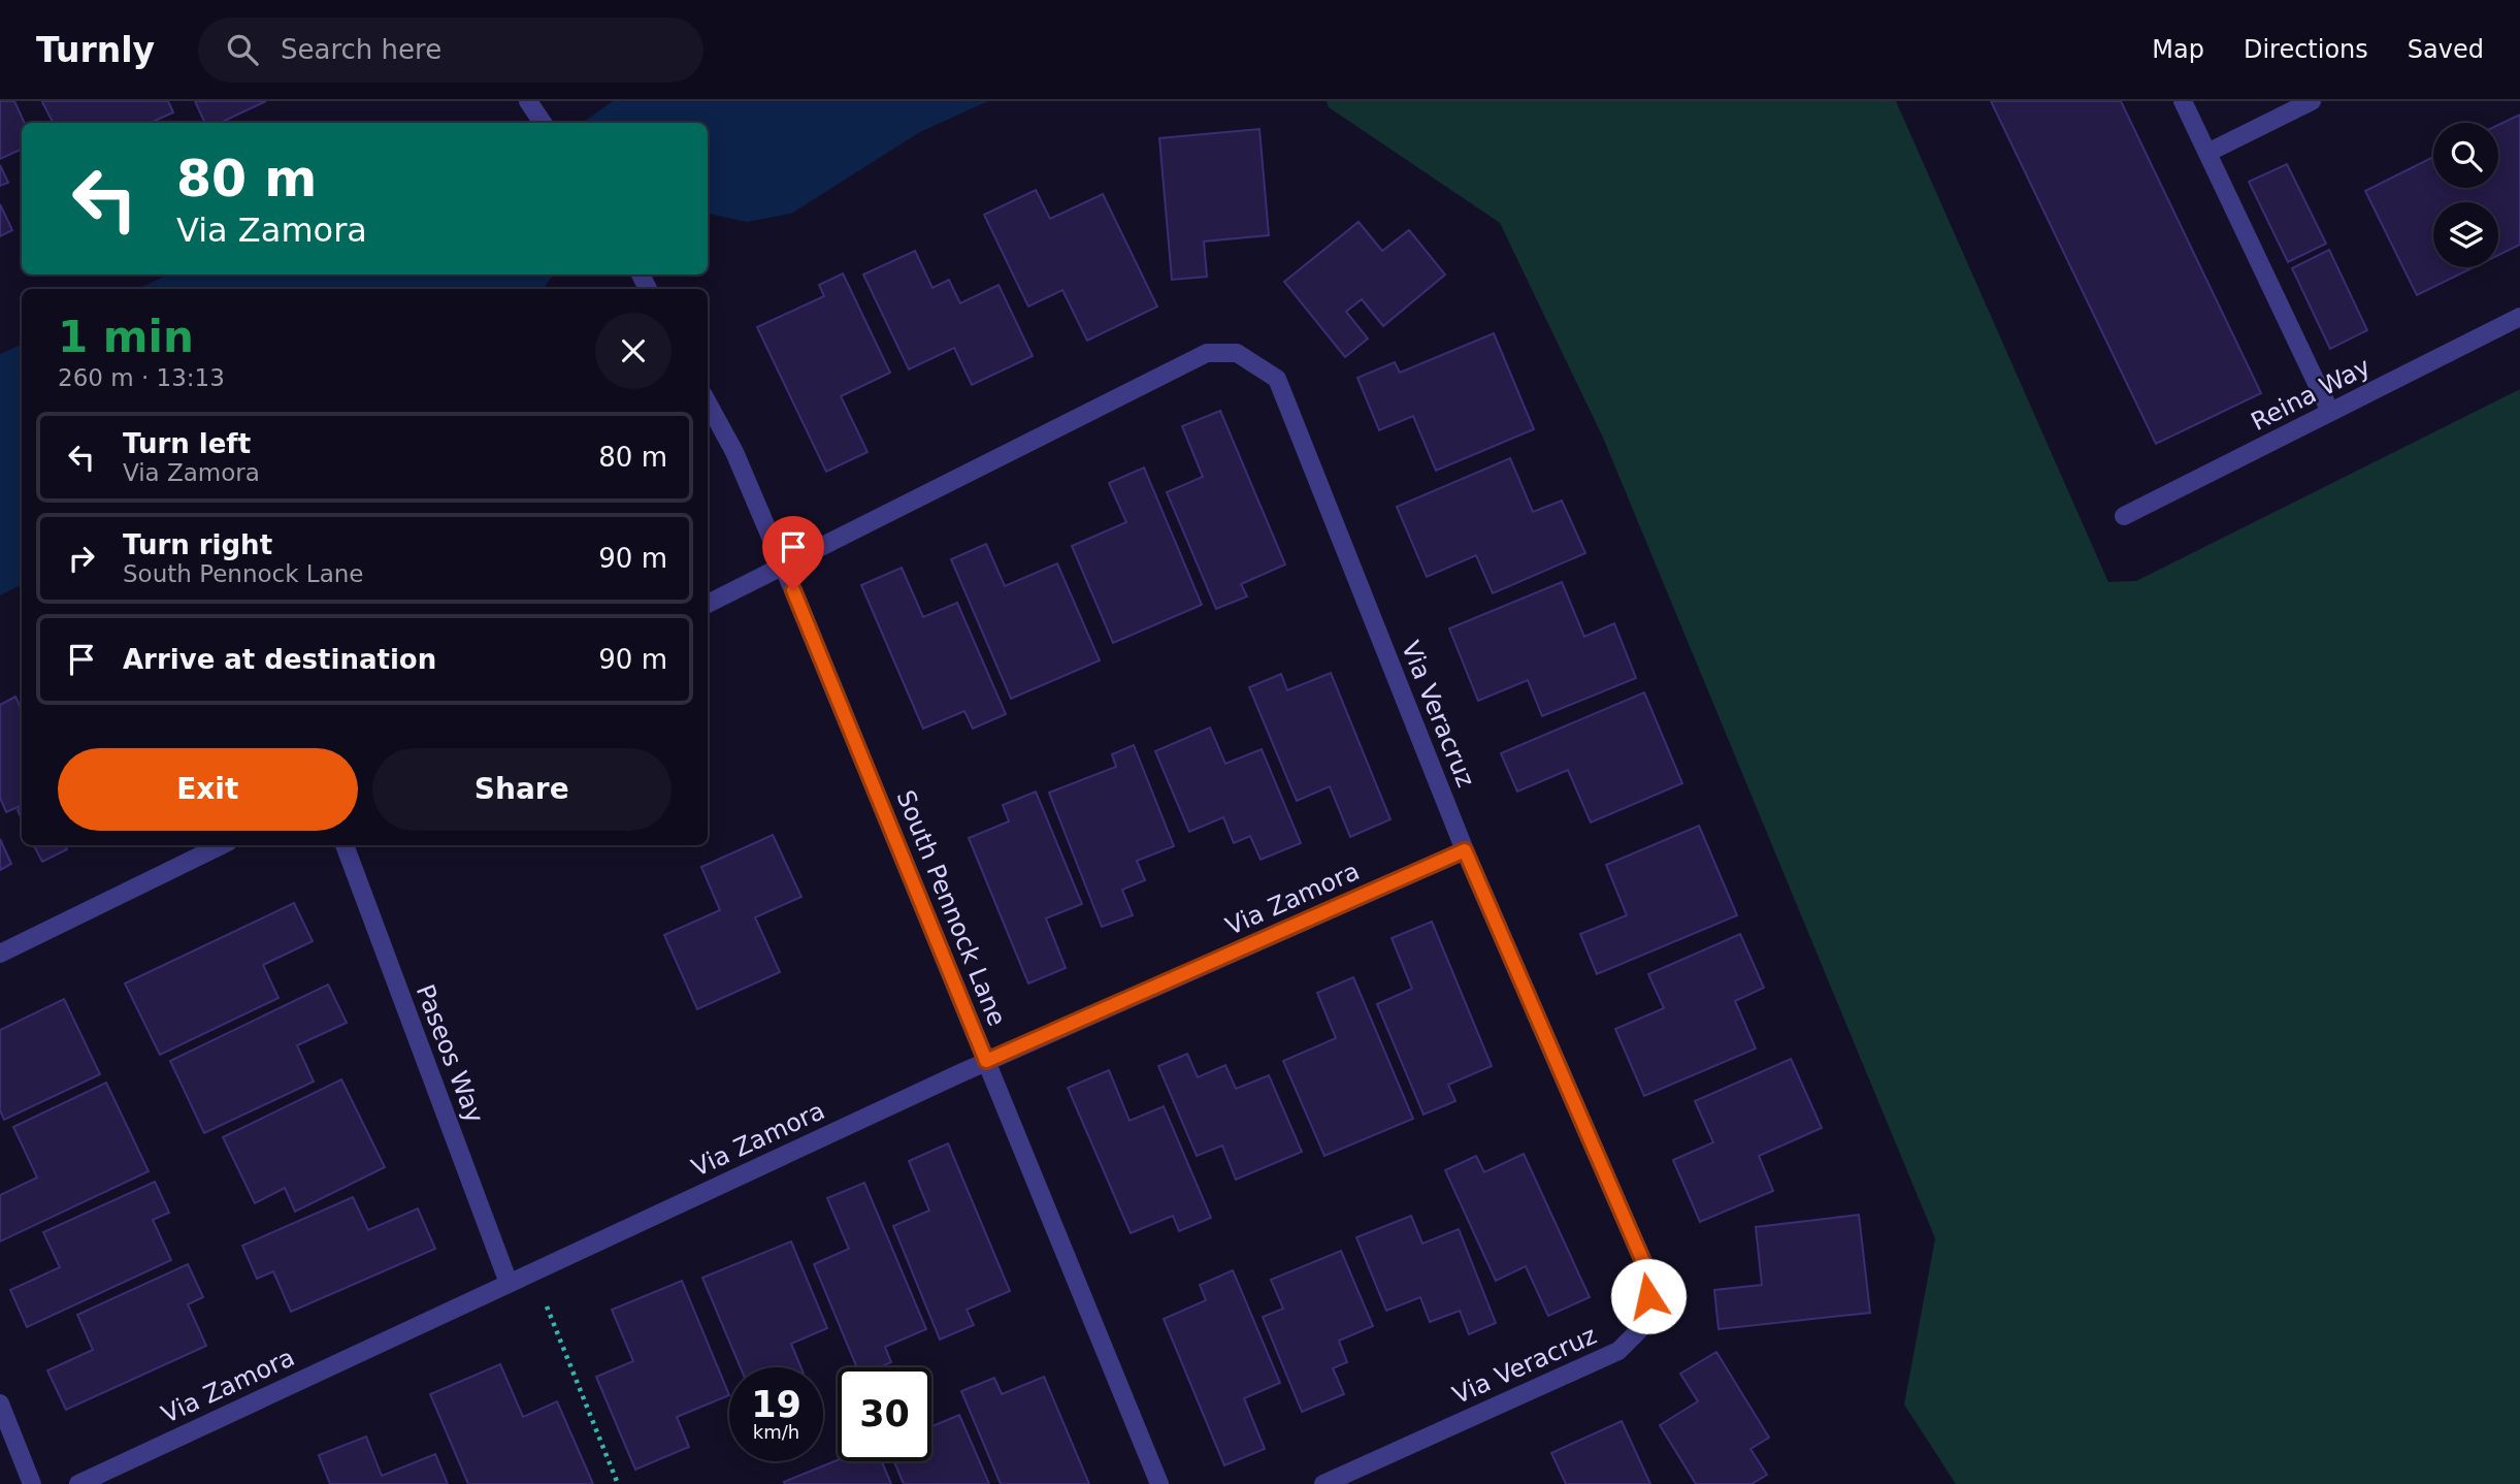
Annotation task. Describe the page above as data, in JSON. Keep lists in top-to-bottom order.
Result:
{
  "streets": {
    "street": [
      "Reina Way",
      "Via Veracruz",
      "Via Zamora",
      "South Pennock Lane",
      "Paseos Way"
    ]
  },
  "crossings": [
    ["Via Veracruz", "Via Zamora"],
    ["Via Veracruz", "South Pennock Lane"],
    ["Via Zamora", "South Pennock Lane"],
    ["Via Zamora", "Paseos Way"]
  ],
  "page": {
    "header": "Turnly",
    "search": "Search here",
    "nav": ["Map", "Directions", "Saved"],
    "turn": ["80 m", "Via Zamora"],
    "heading": ["1 min", "260 m · 13:13"],
    "list": [
      {
        "name": "Turn left",
        "note": "Via Zamora",
        "value": "80 m"
      },
      {
        "name": "Turn right",
        "note": "South Pennock Lane",
        "value": "90 m"
      },
      {
        "name": "Arrive at destination",
        "value": "90 m"
      }
    ],
    "buttons": ["Exit", "Share"],
    "speed": "19 km/h",
    "limit": "30"
  }
}
